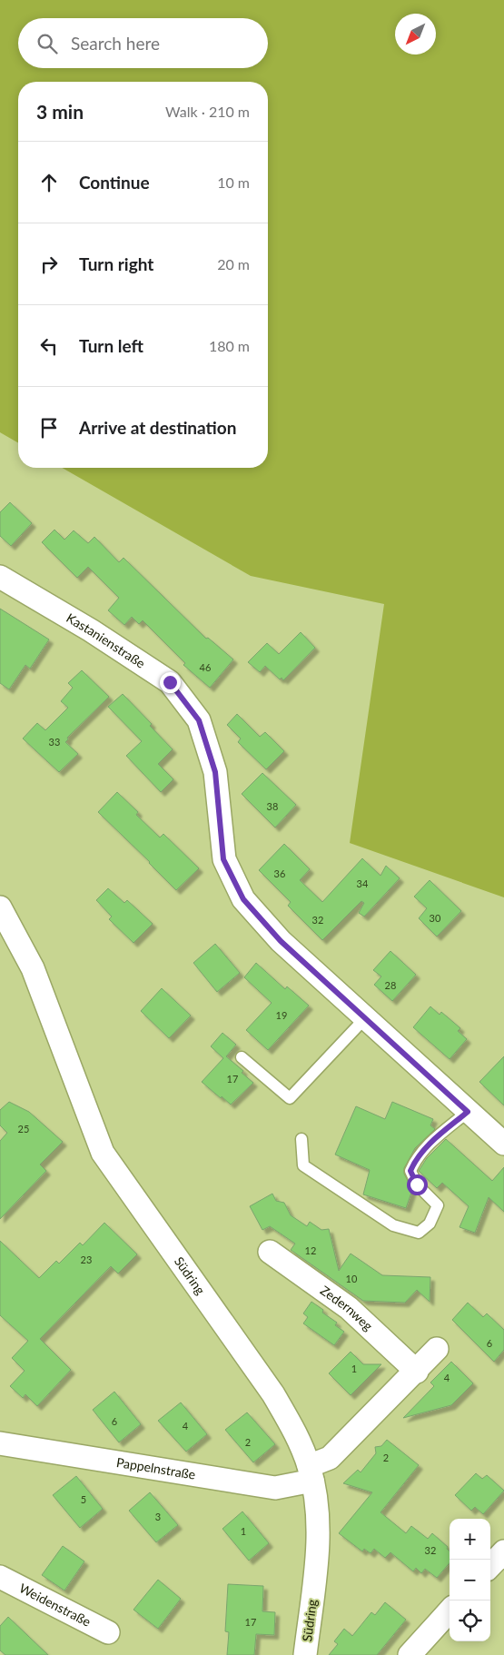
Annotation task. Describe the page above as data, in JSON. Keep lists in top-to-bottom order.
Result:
{
  "streets": {
    "street": [
      "Kastanienstraße",
      "Südring",
      "Zedernweg",
      "Pappelnstraße",
      "Weidenstraße"
    ]
  },
  "crossings": [
    ["Südring", "Pappelnstraße"]
  ],
  "house_numbers": [
    "46",
    "33",
    "38",
    "36",
    "34",
    "30",
    "32",
    "28",
    "19",
    "17",
    "25",
    "12",
    "23",
    "10",
    "6",
    "1",
    "4",
    "6",
    "4",
    "2",
    "2",
    "5",
    "3",
    "1",
    "32",
    "17"
  ],
  "north": "bottom left",
  "page": {
    "search": "Search here",
    "heading": ["3 min", "Walk · 210 m"],
    "list": [
      ["Continue", "10 m"],
      ["Turn right", "20 m"],
      ["Turn left", "180 m"],
      "Arrive at destination"
    ],
    "map_buttons": ["+", "−"]
  }
}
